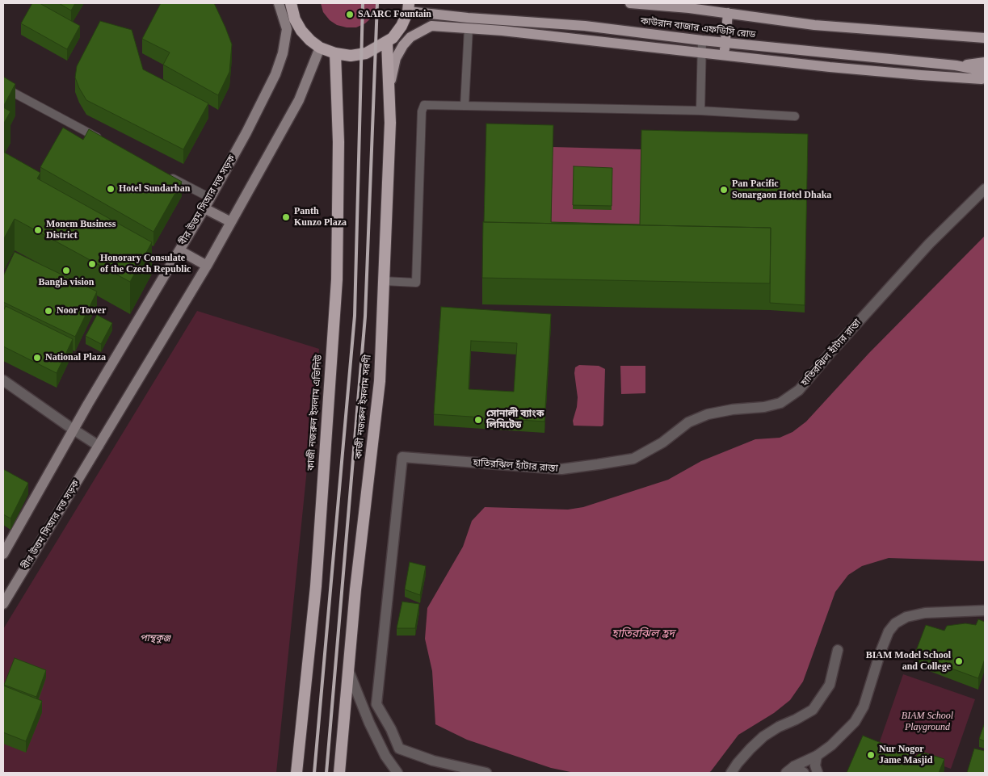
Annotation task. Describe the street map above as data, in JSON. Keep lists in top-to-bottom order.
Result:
{
  "streets": {
    "highway": ["কাজী নজরুল ইসলাম সরণী", "কাজী নজরুল ইসলাম এভিনিউ"],
    "main road": ["কাউরান বাজার এফডিসি রোড", "বীর উত্তম সিআর দত্ত সড়ক"],
    "street": ["হাতিরঝিল হাঁটার রাস্তা"]
  },
  "water": ["হাতিরঝিল হ্রদ"],
  "parks": ["পান্থকুঞ্জ", "BIAM School Playground"],
  "places": [
    "SAARC Fountain",
    "Hotel Sundarban",
    "Pan Pacific Sonargaon Hotel Dhaka",
    "Panth Kunzo Plaza",
    "Monem Business District",
    "Honorary Consulate of the Czech Republic",
    "Bangla vision",
    "Noor Tower",
    "National Plaza",
    "সোনালী ব্যাংক লিমিটেড",
    "BIAM Model School and College",
    "Nur Nogor Jame Masjid"
  ]
}
